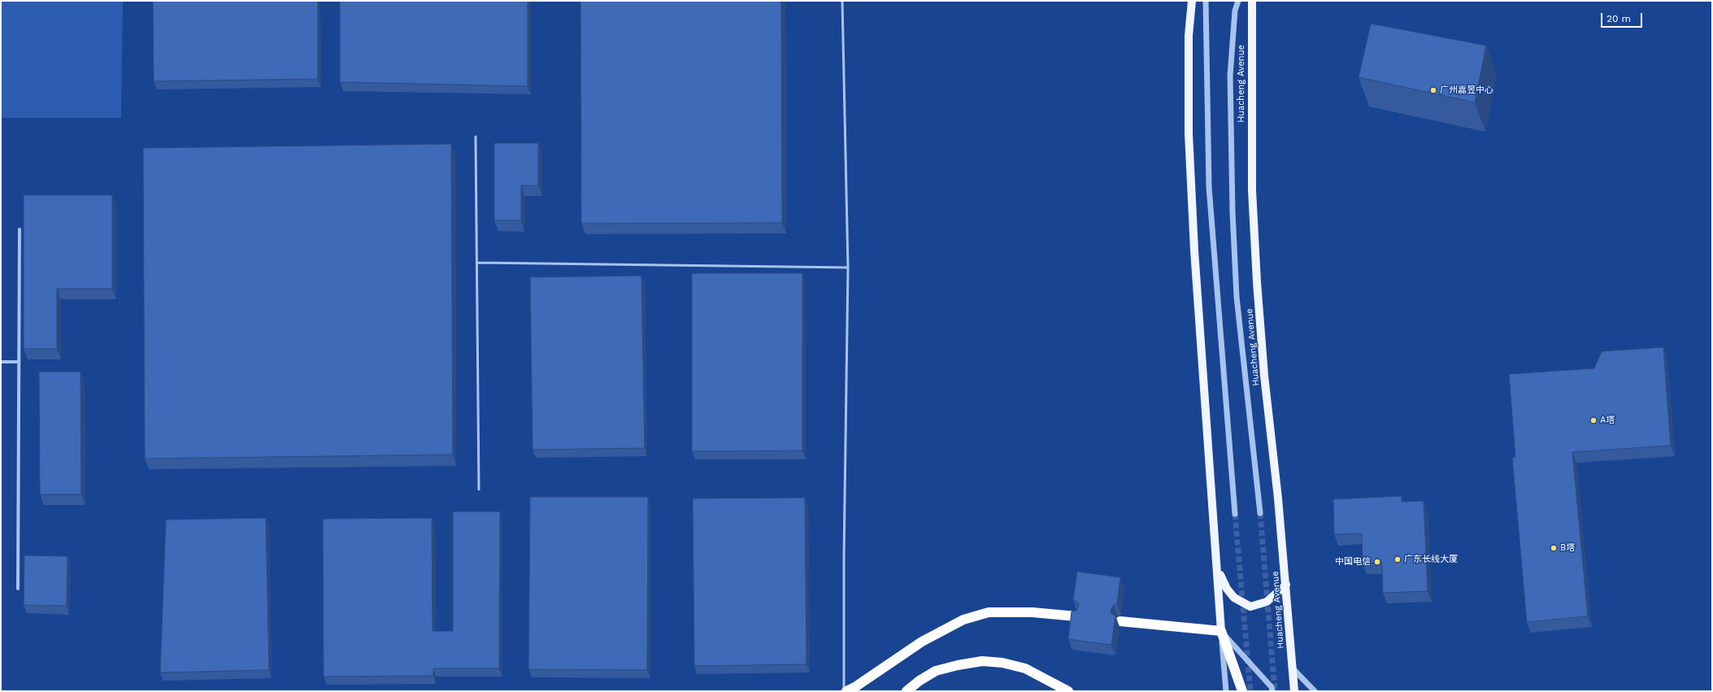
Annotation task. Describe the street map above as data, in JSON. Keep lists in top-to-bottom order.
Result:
{
  "streets": {
    "main road": ["Huacheng Avenue"]
  },
  "places": [
    "广州嘉昱中心",
    "A塔",
    "B塔",
    "广东长线大厦",
    "中国电信"
  ],
  "scale_bar": "20 m"
}
